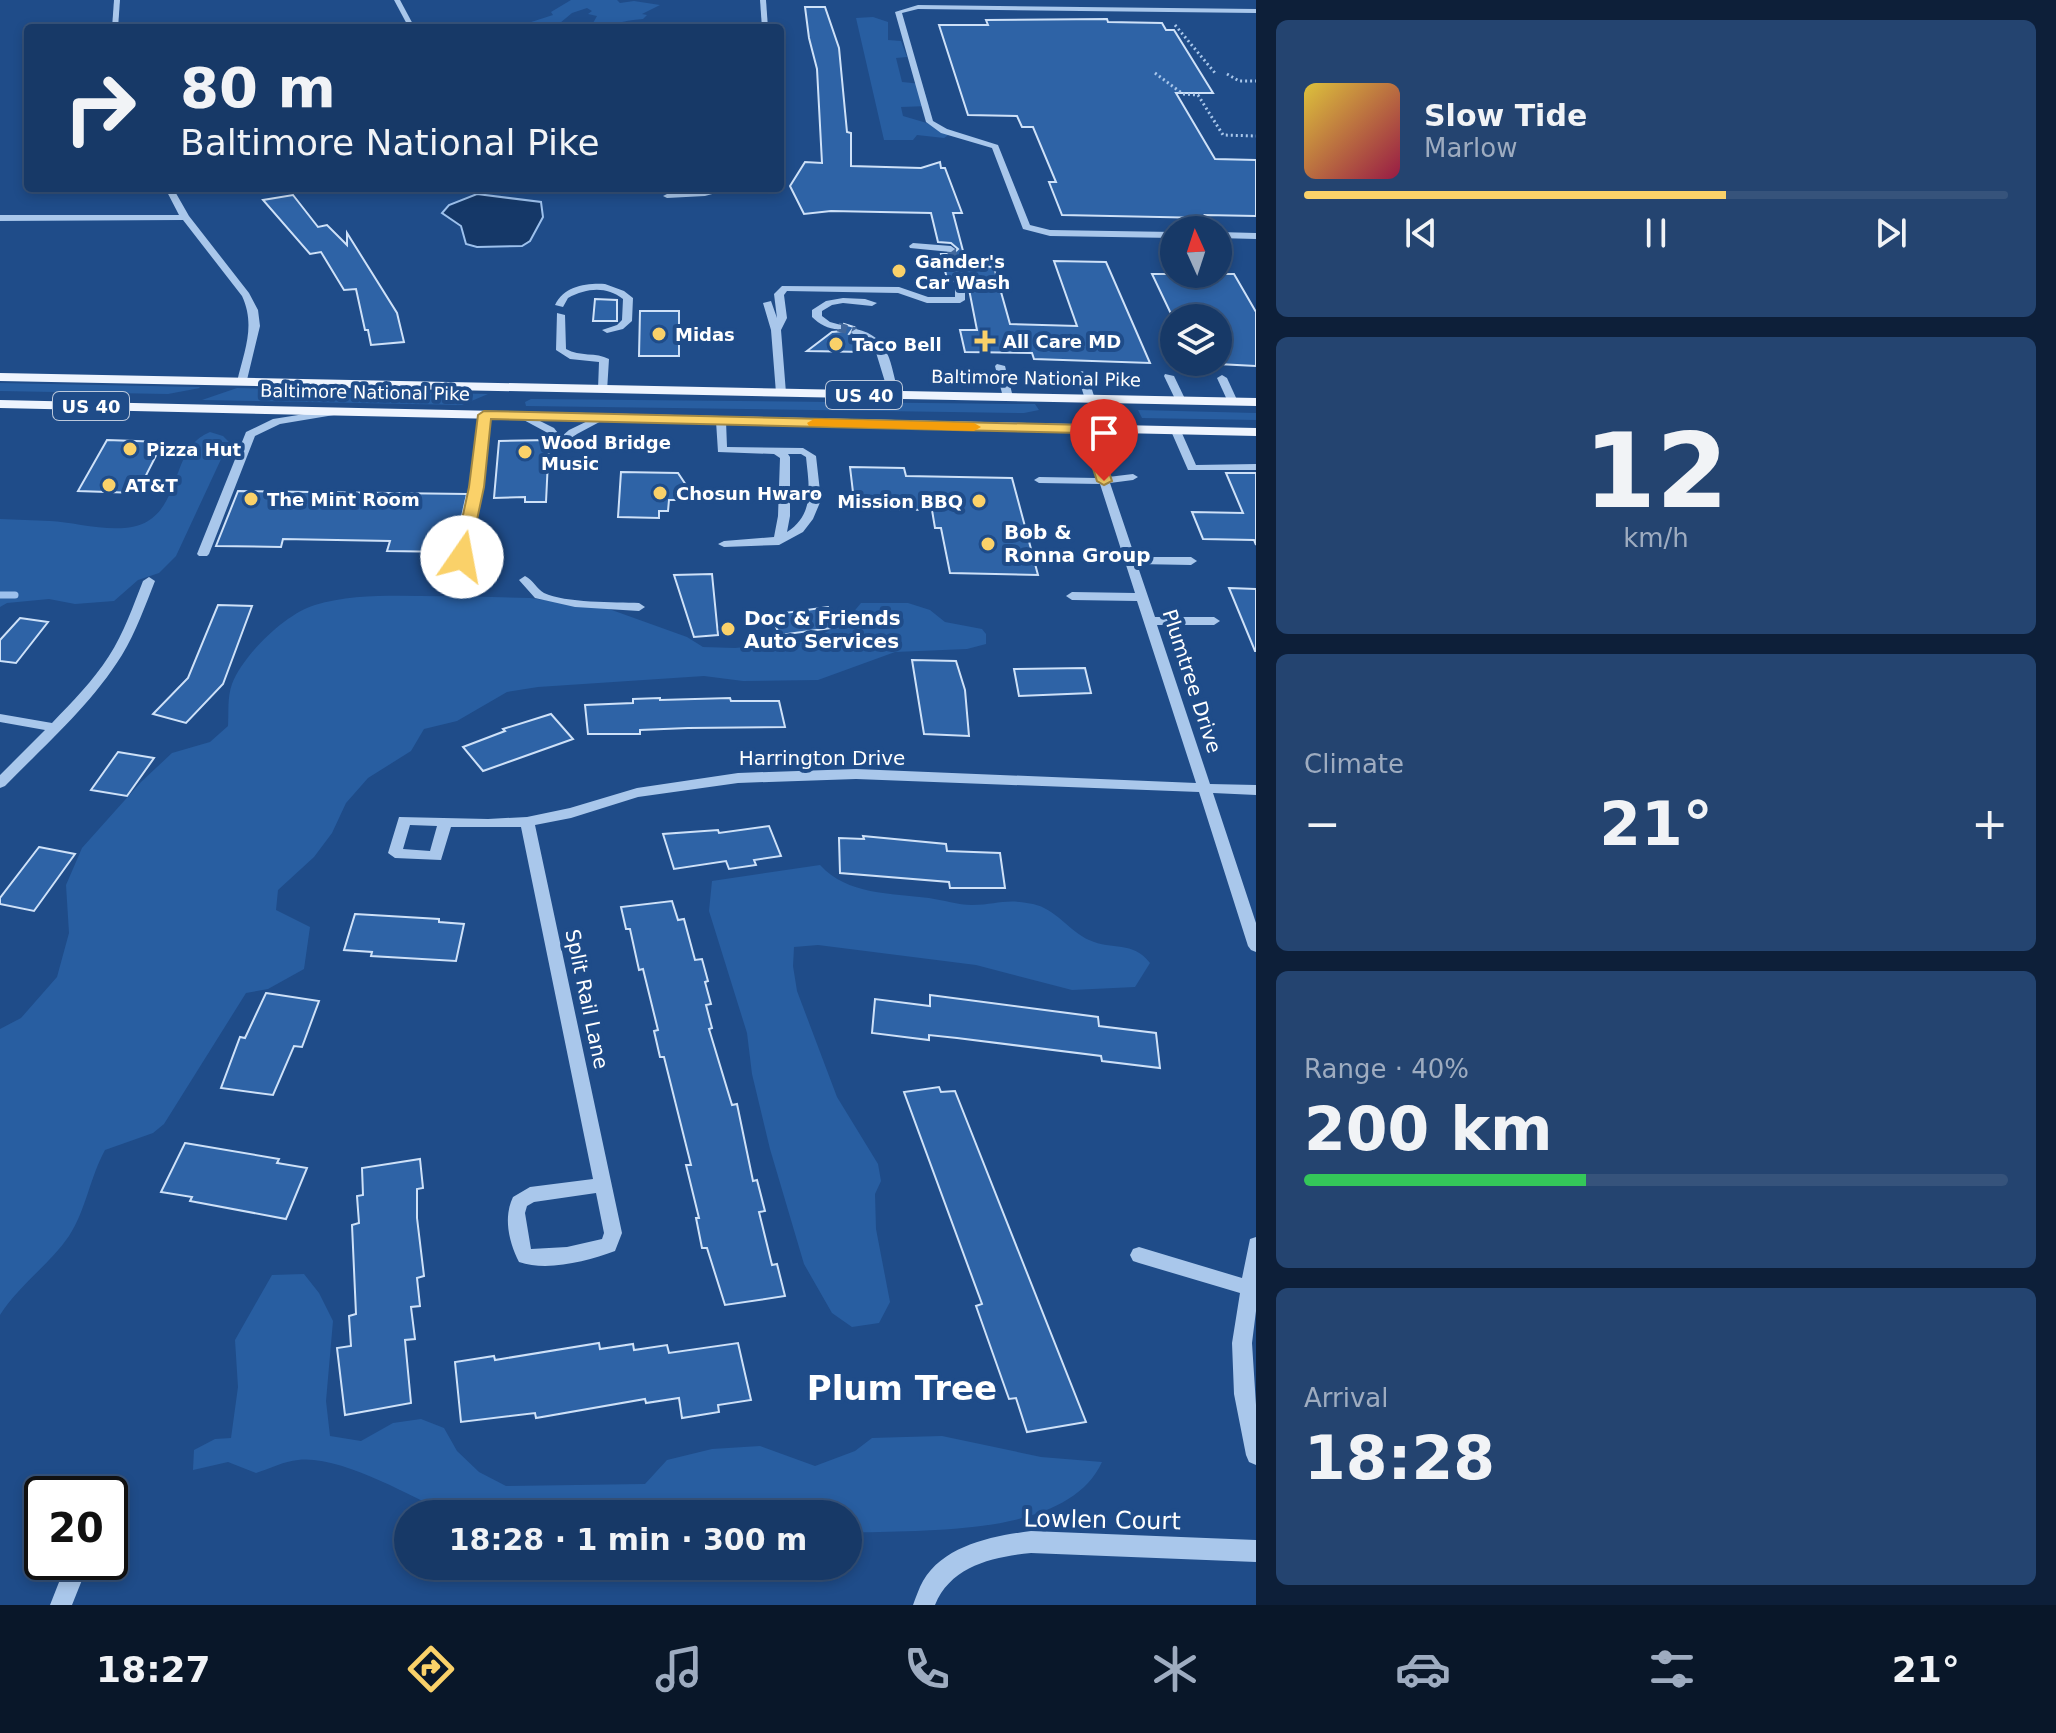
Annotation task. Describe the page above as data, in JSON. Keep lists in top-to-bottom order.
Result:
{
  "streets": {
    "main road": ["Baltimore National Pike", "US 40"],
    "street": [
      "Plumtree Drive",
      "Harrington Drive",
      "Split Rail Lane",
      "Lowlen Court"
    ]
  },
  "crossings": [
    ["Baltimore National Pike", "Plumtree Drive"],
    ["Plumtree Drive", "Harrington Drive"],
    ["Harrington Drive", "Split Rail Lane"]
  ],
  "districts": ["Plum Tree"],
  "places": {
    "other": [
      "Gander's Car Wash",
      "Midas",
      "Taco Bell",
      "Pizza Hut",
      "Wood Bridge Music",
      "AT&T",
      "Chosun Hwaro",
      "The Mint Room",
      "Mission BBQ",
      "Bob & Ronna Group",
      "Doc & Friends Auto Services"
    ],
    "health": ["All Care MD"]
  },
  "north": "top",
  "page": {
    "turn": ["80 m", "Baltimore National Pike"],
    "song": ["Slow Tide", "Marlow"],
    "tile": [
      ["12", "km/h"],
      "Climate",
      ["Range · 40%", "200 km"],
      ["Arrival", "18:28"]
    ],
    "heat": ["−", "21°", "+"],
    "limit": "20",
    "trip": "18:28 · 1 min · 300 m",
    "tabs": ["18:27", "21°"]
  }
}
